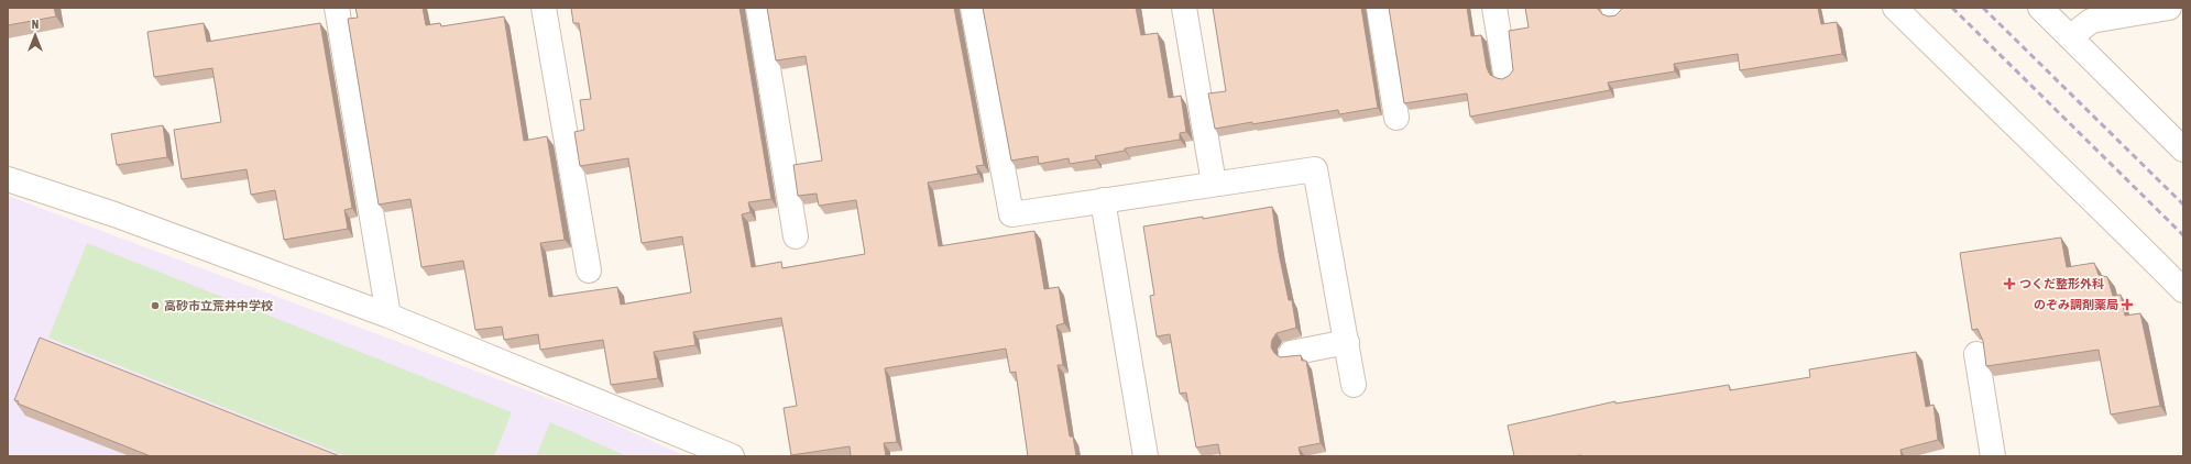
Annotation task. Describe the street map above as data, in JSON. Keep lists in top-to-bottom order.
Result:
{
  "places": {
    "health": ["つくだ整形外科", "のぞみ調剤薬局"],
    "other": ["高砂市立荒井中学校"]
  },
  "north": "top"
}
